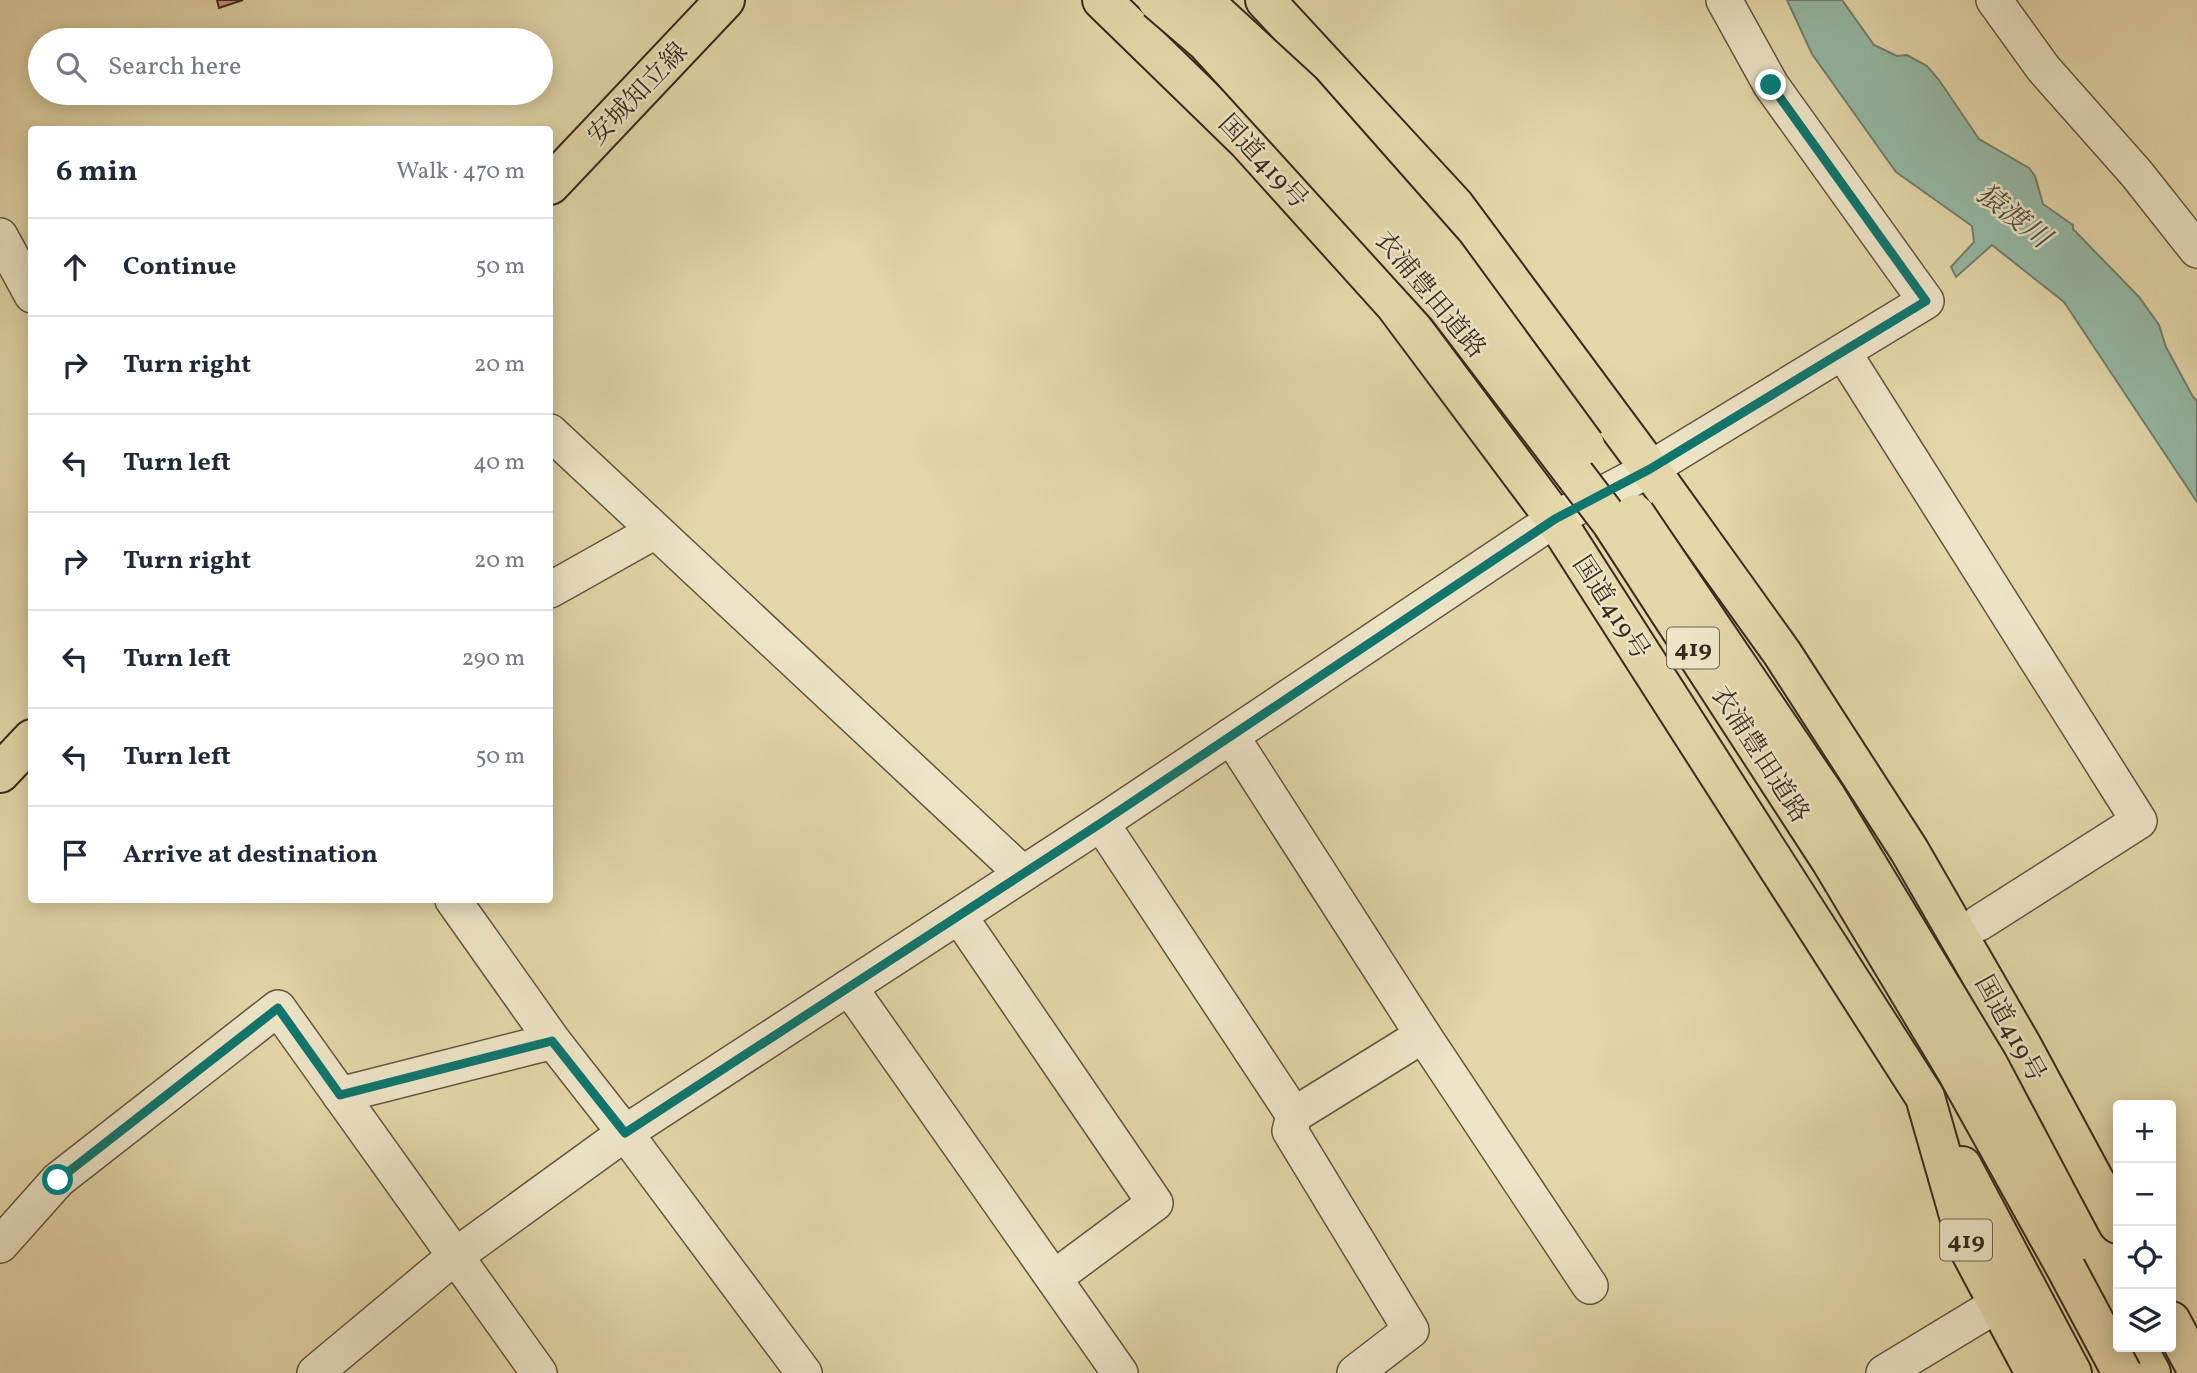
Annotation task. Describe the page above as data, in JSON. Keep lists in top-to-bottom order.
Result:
{
  "streets": {
    "main road": [
      "安城知立線",
      "国道419号",
      "衣浦豊田道路",
      "419"
    ]
  },
  "crossings": [
    ["国道419号", "419"]
  ],
  "water": ["猿渡川"],
  "page": {
    "search": "Search here",
    "heading": ["6 min", "Walk · 470 m"],
    "list": [
      ["Continue", "50 m"],
      ["Turn right", "20 m"],
      ["Turn left", "40 m"],
      ["Turn right", "20 m"],
      ["Turn left", "290 m"],
      ["Turn left", "50 m"],
      "Arrive at destination"
    ],
    "map_buttons": ["+", "−"]
  }
}
